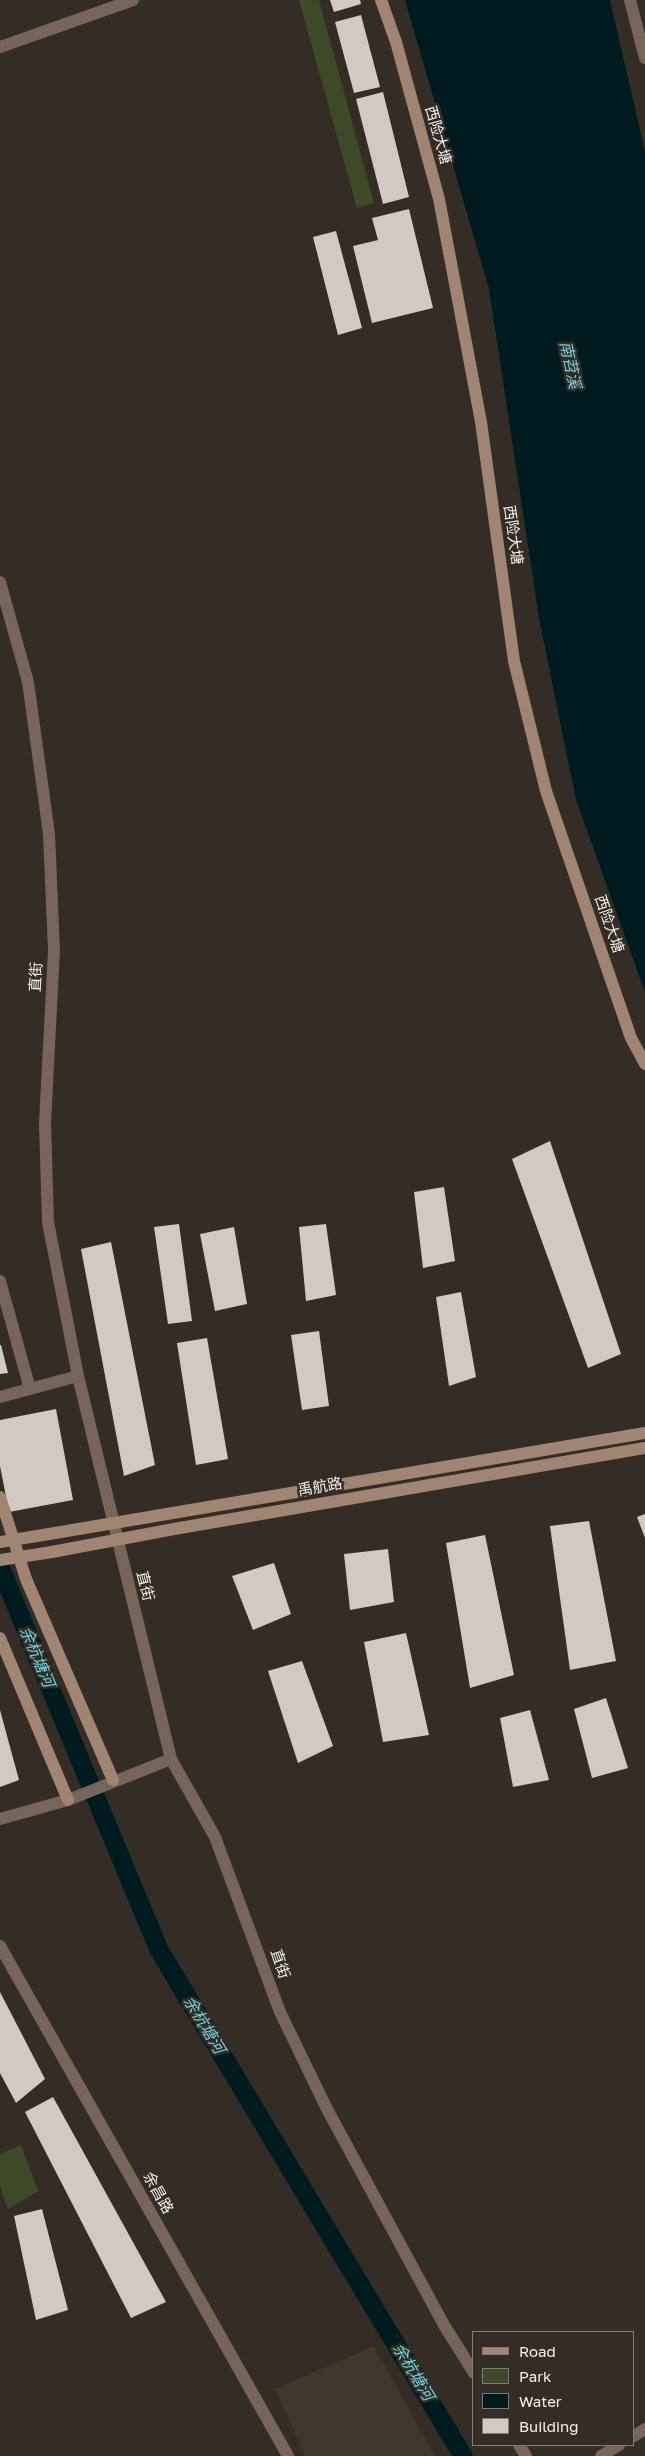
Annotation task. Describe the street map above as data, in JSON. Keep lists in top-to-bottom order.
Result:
{
  "streets": {
    "street": [
      "西险大塘",
      "直街",
      "禹航路",
      "余昌路"
    ]
  },
  "crossings": [
    ["直街", "禹航路"]
  ],
  "water": ["南苕溪", "余杭塘河"],
  "legend": [
    "Road",
    "Park",
    "Water",
    "Building"
  ]
}
